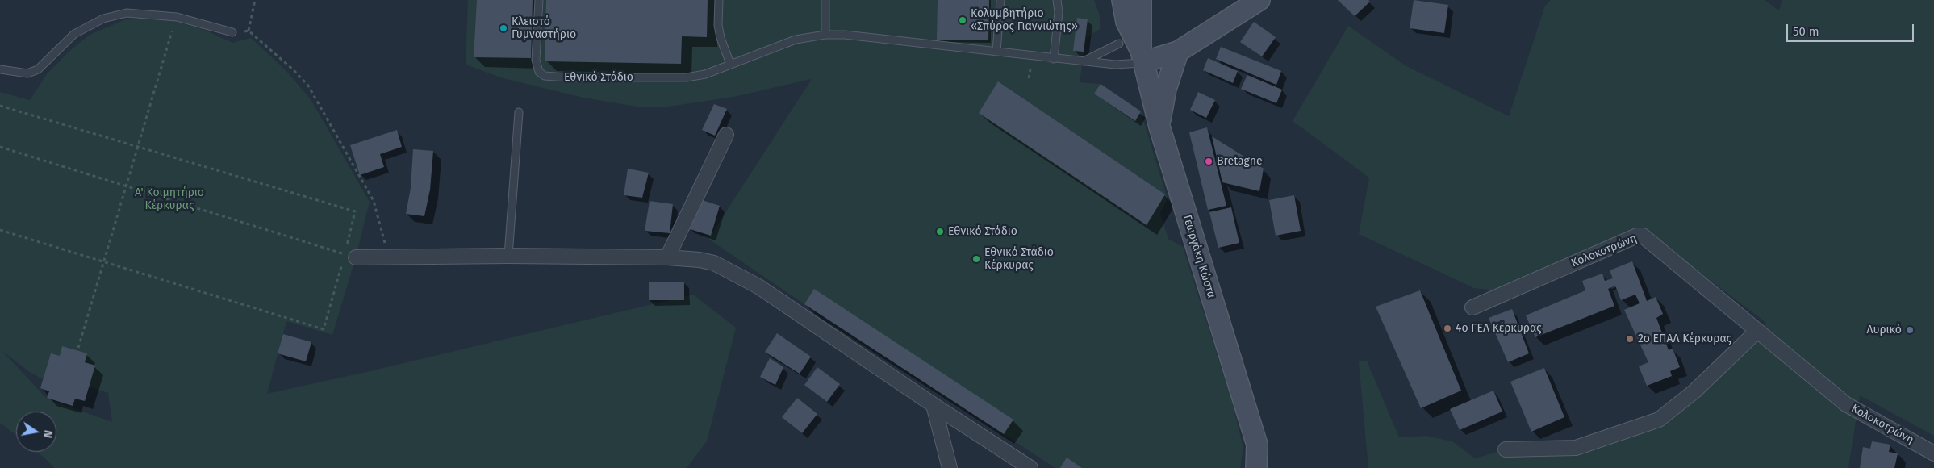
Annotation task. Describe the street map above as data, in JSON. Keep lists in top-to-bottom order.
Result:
{
  "streets": {
    "main road": ["Γεωργάκη Κώστα"],
    "street": ["Κολοκοτρώνη"],
    "lane": ["Εθνικό Στάδιο"]
  },
  "crossings": [
    ["Εθνικό Στάδιο", "Γεωργάκη Κώστα"]
  ],
  "parks": ["Α' Κοιμητήριο Κέρκυρας"],
  "places": [
    "Κολυμβητήριο «Σπύρος Γιαννιώτης»",
    "Κλειστό Γυμναστήριο",
    "Bretagne",
    "Εθνικό Στάδιο",
    "Εθνικό Στάδιο Κέρκυρας",
    "4ο ΓΕΛ Κέρκυρας",
    "Λυρικό",
    "2ο ΕΠΑΛ Κέρκυρας"
  ],
  "scale_bar": "50 m",
  "north": "right"
}
